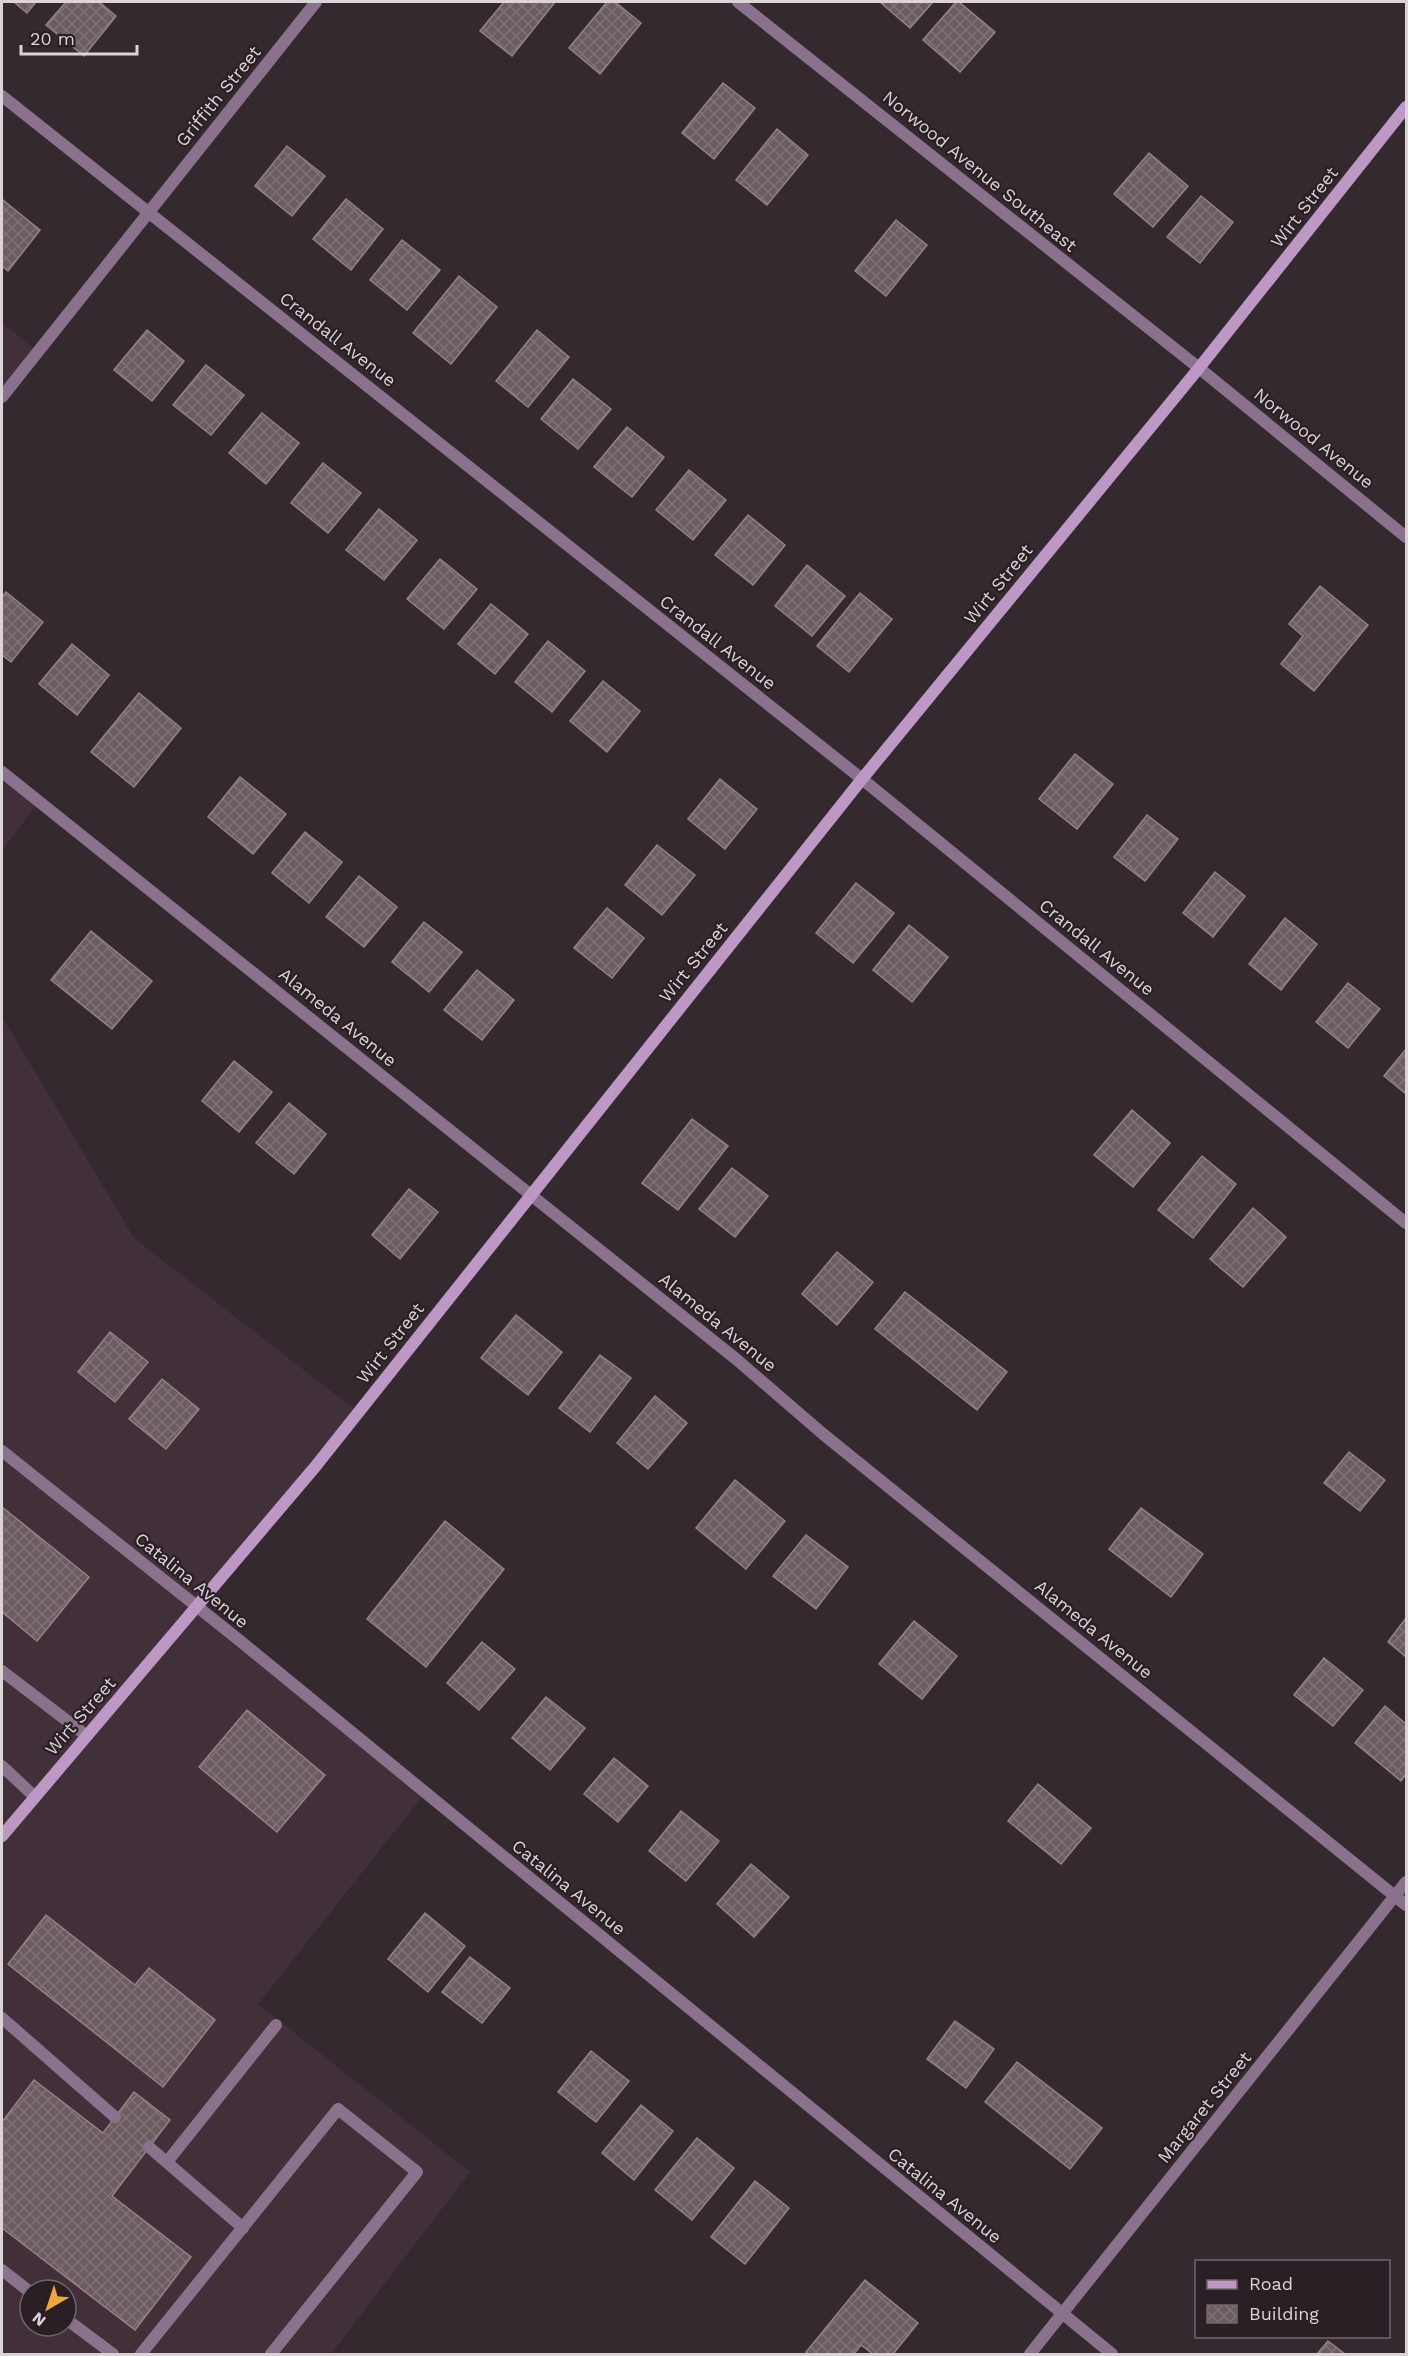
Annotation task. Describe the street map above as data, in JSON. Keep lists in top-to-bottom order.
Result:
{
  "streets": {
    "main road": ["Wirt Street"],
    "street": [
      "Griffith Street",
      "Norwood Avenue Southeast",
      "Crandall Avenue",
      "Norwood Avenue",
      "Alameda Avenue",
      "Catalina Avenue",
      "Margaret Street"
    ]
  },
  "crossings": [
    ["Griffith Street", "Crandall Avenue"],
    ["Norwood Avenue Southeast", "Wirt Street"],
    ["Norwood Avenue Southeast", "Norwood Avenue"],
    ["Wirt Street", "Crandall Avenue"],
    ["Wirt Street", "Norwood Avenue"],
    ["Wirt Street", "Alameda Avenue"],
    ["Wirt Street", "Catalina Avenue"],
    ["Alameda Avenue", "Margaret Street"],
    ["Catalina Avenue", "Margaret Street"]
  ],
  "legend": ["Road", "Building"],
  "scale_bar": "20 m",
  "north": "bottom left"
}
